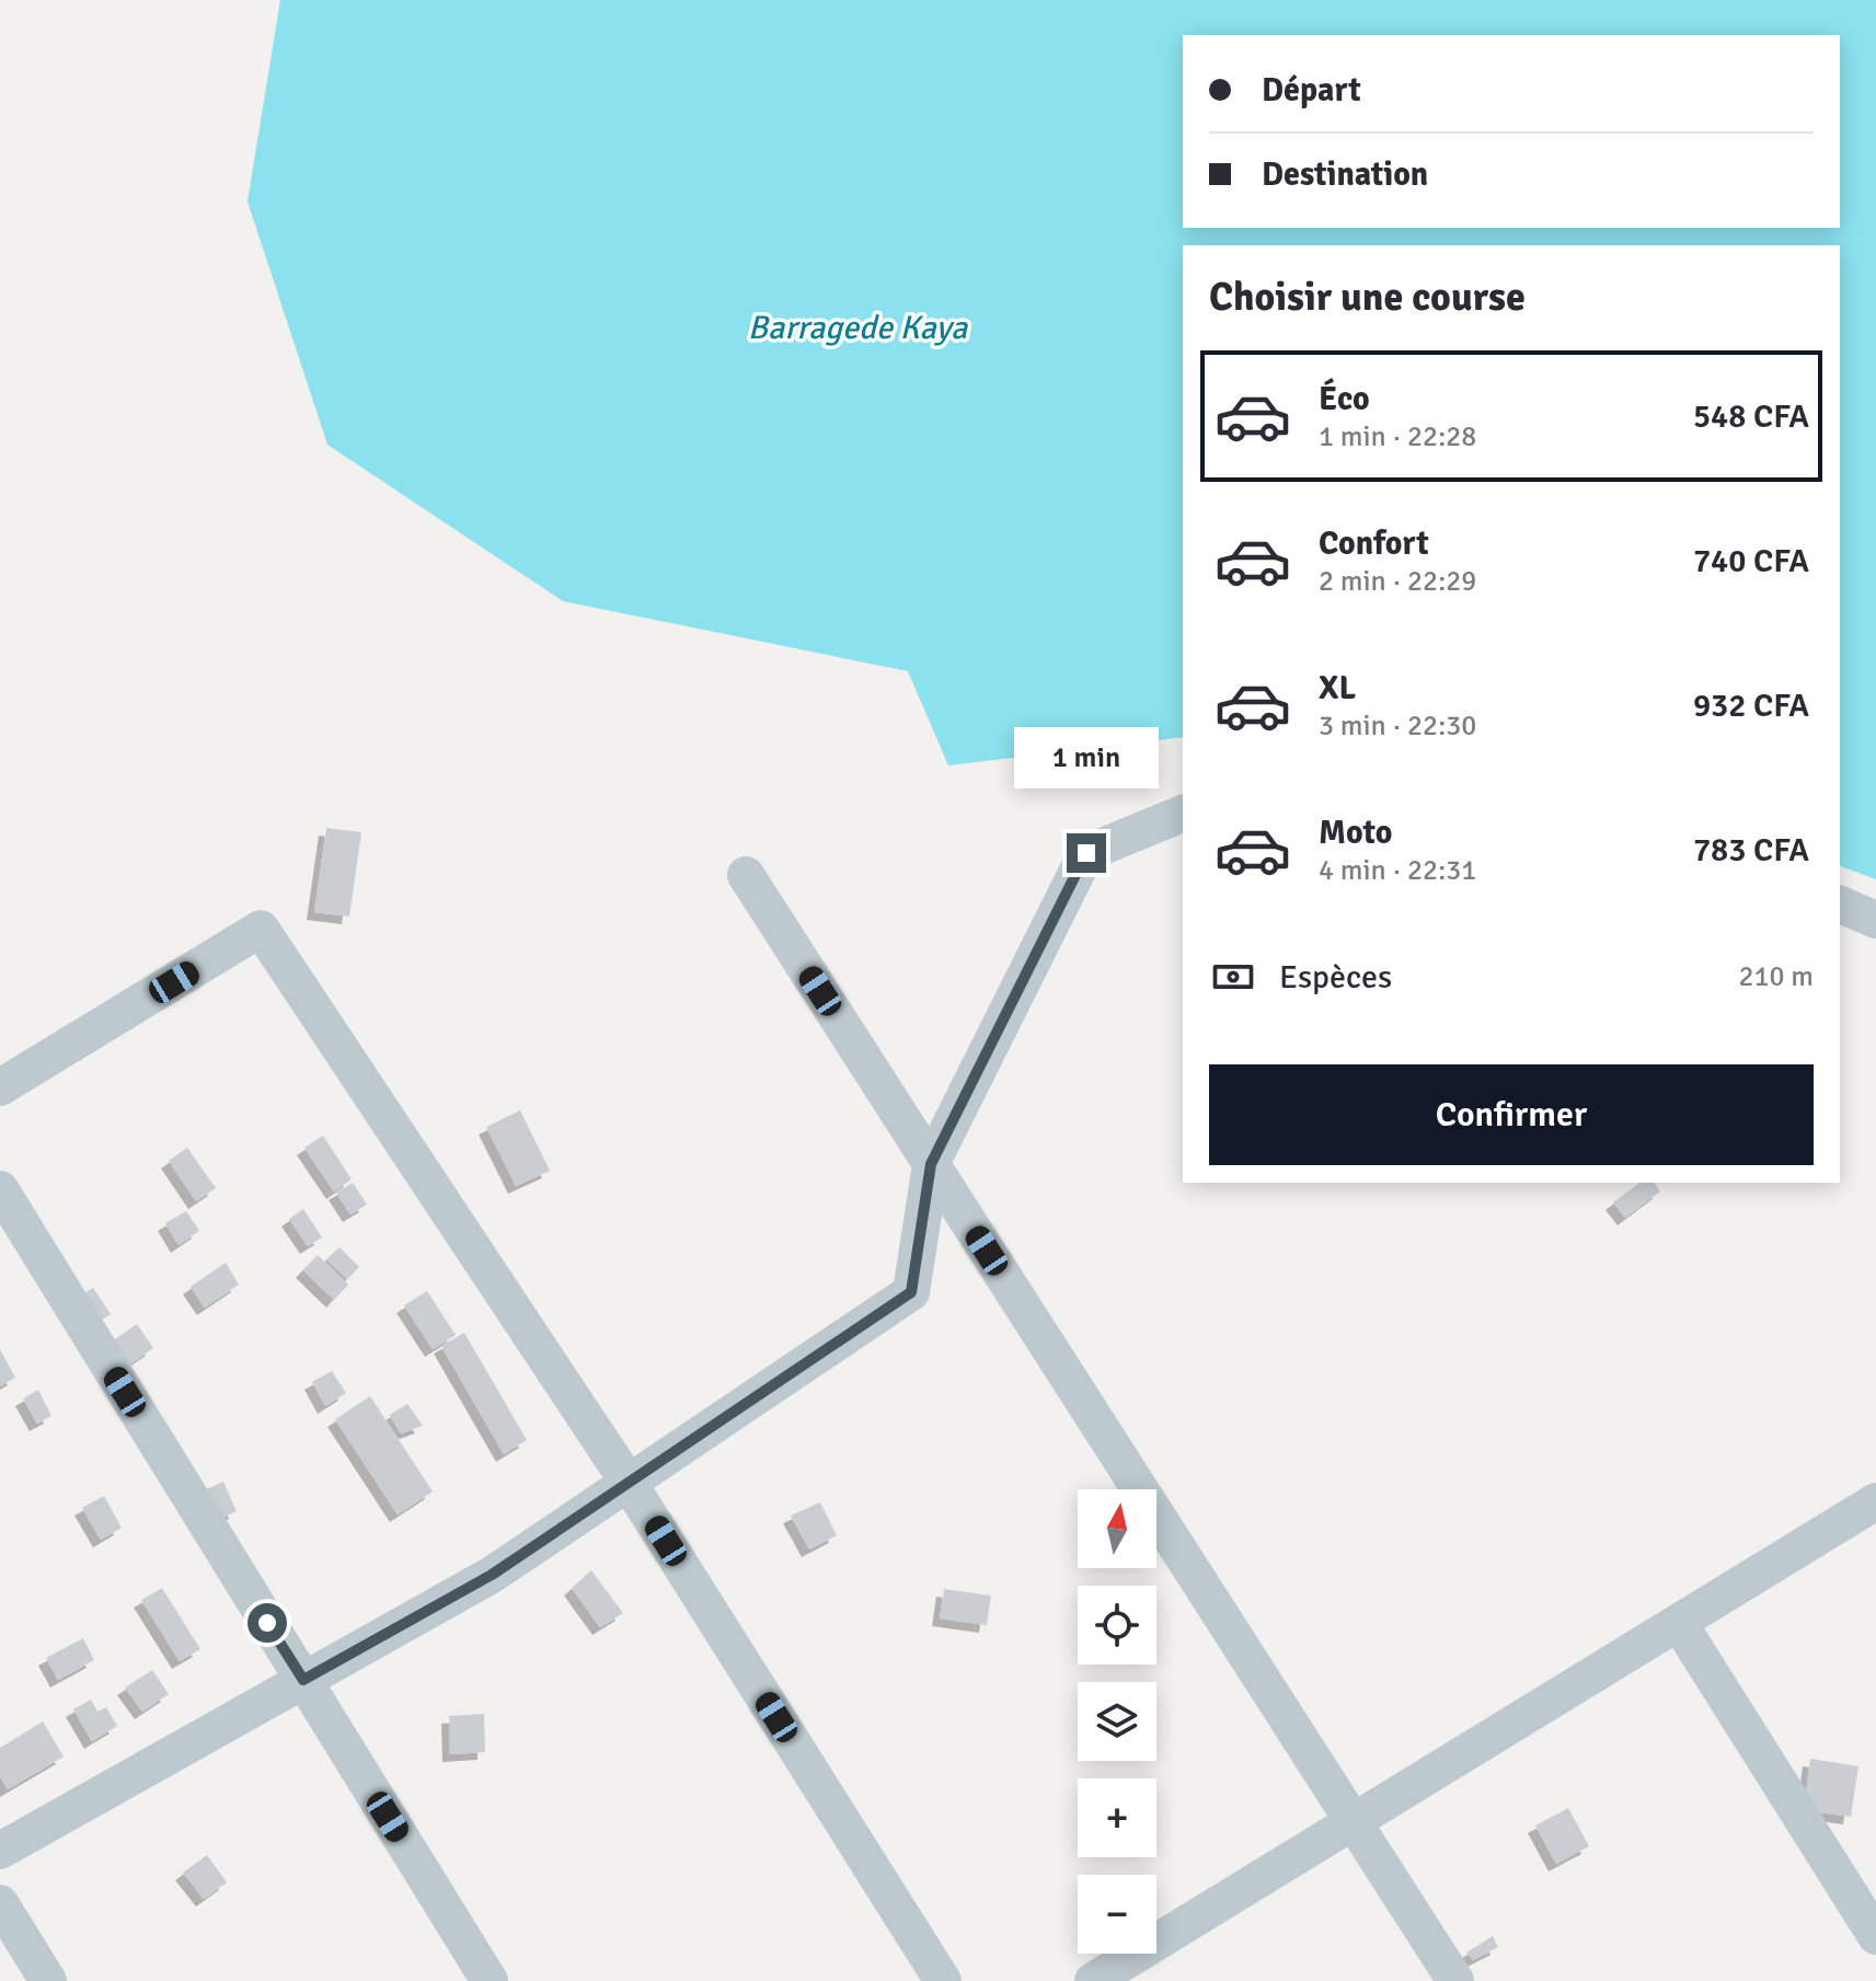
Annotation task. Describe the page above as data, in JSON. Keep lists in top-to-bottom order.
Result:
{
  "water": ["Barragede Kaya"],
  "north": "top",
  "page": {
    "banner": ["Départ", "Destination"],
    "heading": "Choisir une course",
    "list": [
      {
        "name": "Éco",
        "note": "1 min · 22:28",
        "value": "548 CFA"
      },
      {
        "name": "Confort",
        "note": "2 min · 22:29",
        "value": "740 CFA"
      },
      {
        "name": "XL",
        "note": "3 min · 22:30",
        "value": "932 CFA"
      },
      {
        "name": "Moto",
        "note": "4 min · 22:31",
        "value": "783 CFA"
      }
    ],
    "bubble": "1 min",
    "pay": ["Espèces", "210 m"],
    "buttons": "Confirmer",
    "map_buttons": ["+", "−"]
  }
}
